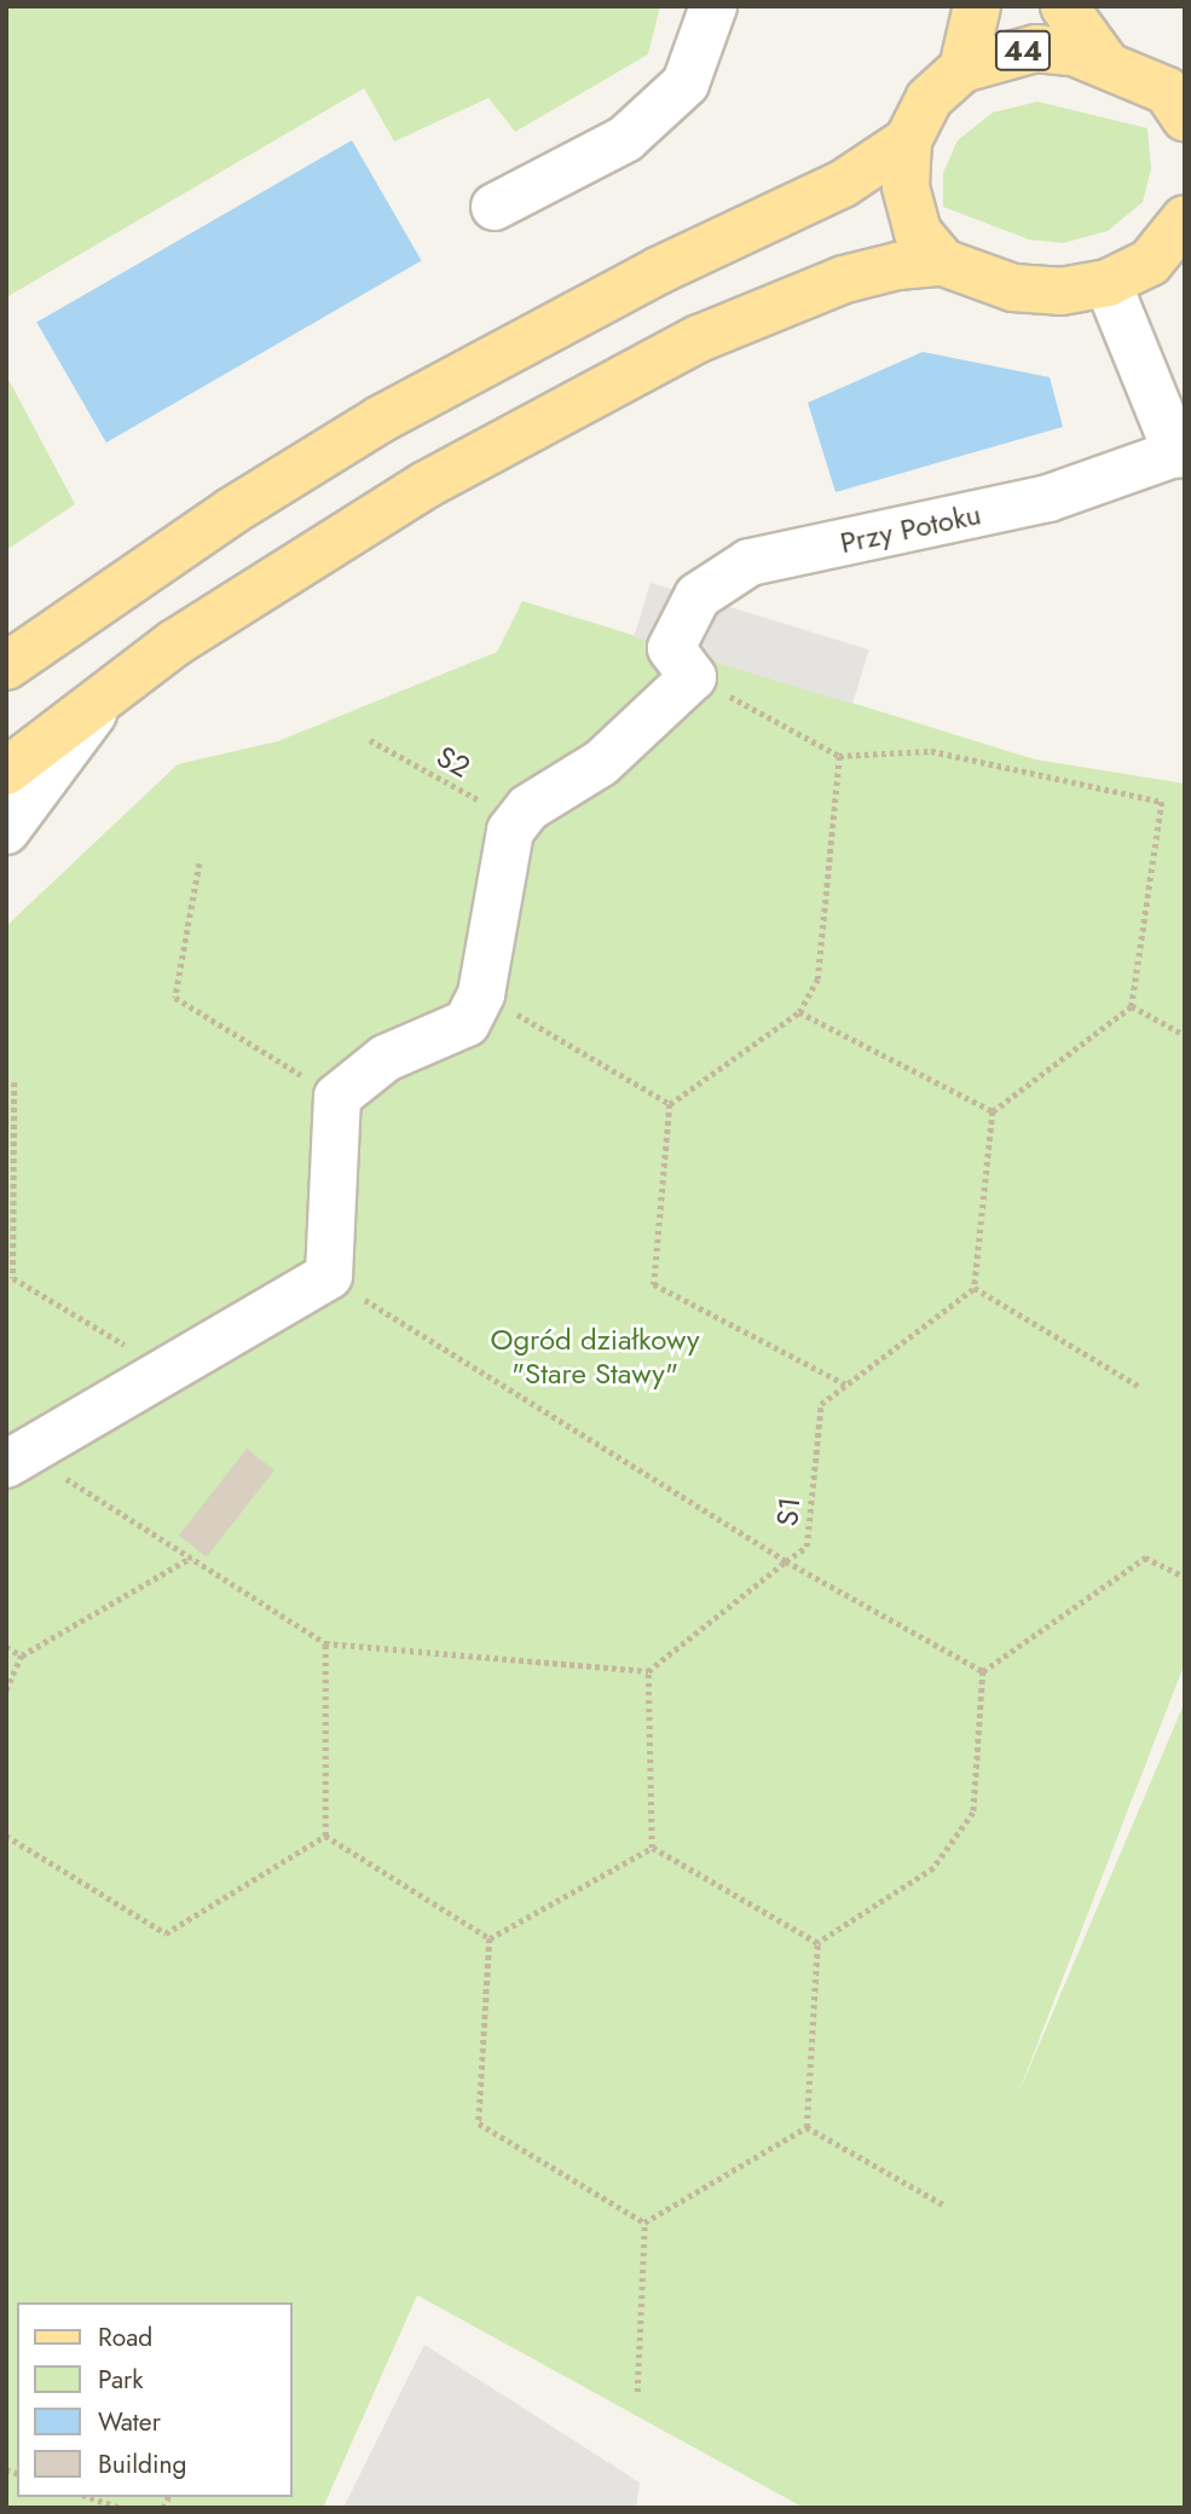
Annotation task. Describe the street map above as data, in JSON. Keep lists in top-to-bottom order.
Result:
{
  "streets": {
    "main road": ["44"],
    "lane": ["Przy Potoku"],
    "path": ["S2", "S1"]
  },
  "crossings": [
    ["Przy Potoku", "S2"]
  ],
  "parks": ["Ogród działkowy \"Stare Stawy\""],
  "legend": [
    "Road",
    "Park",
    "Water",
    "Building"
  ]
}
